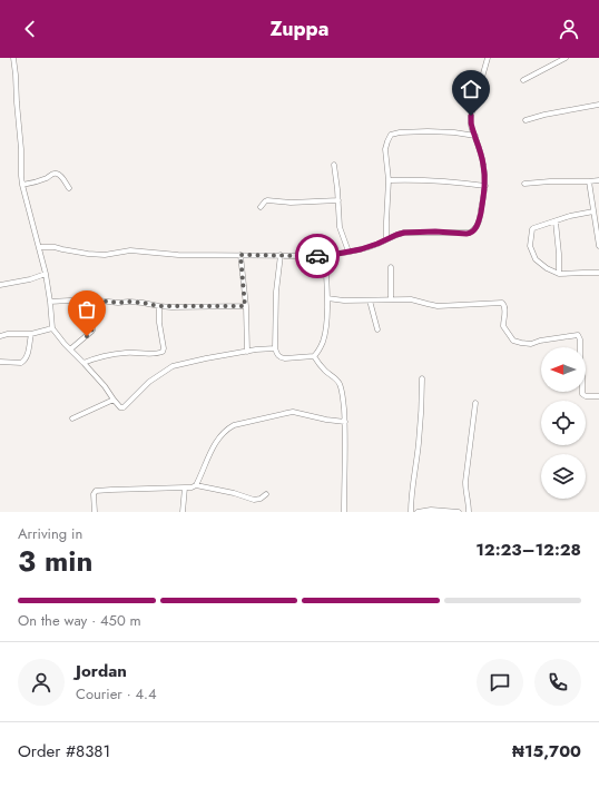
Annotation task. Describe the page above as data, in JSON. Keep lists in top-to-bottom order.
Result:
{
  "north": "left",
  "page": {
    "header": "Zuppa",
    "heading": ["3 min", "Arriving in", "12:23–12:28"],
    "panel": [
      "Jordan",
      "Courier · 4.4",
      "Order #8381",
      "₦15,700"
    ],
    "bar": "On the way · 450 m"
  }
}
